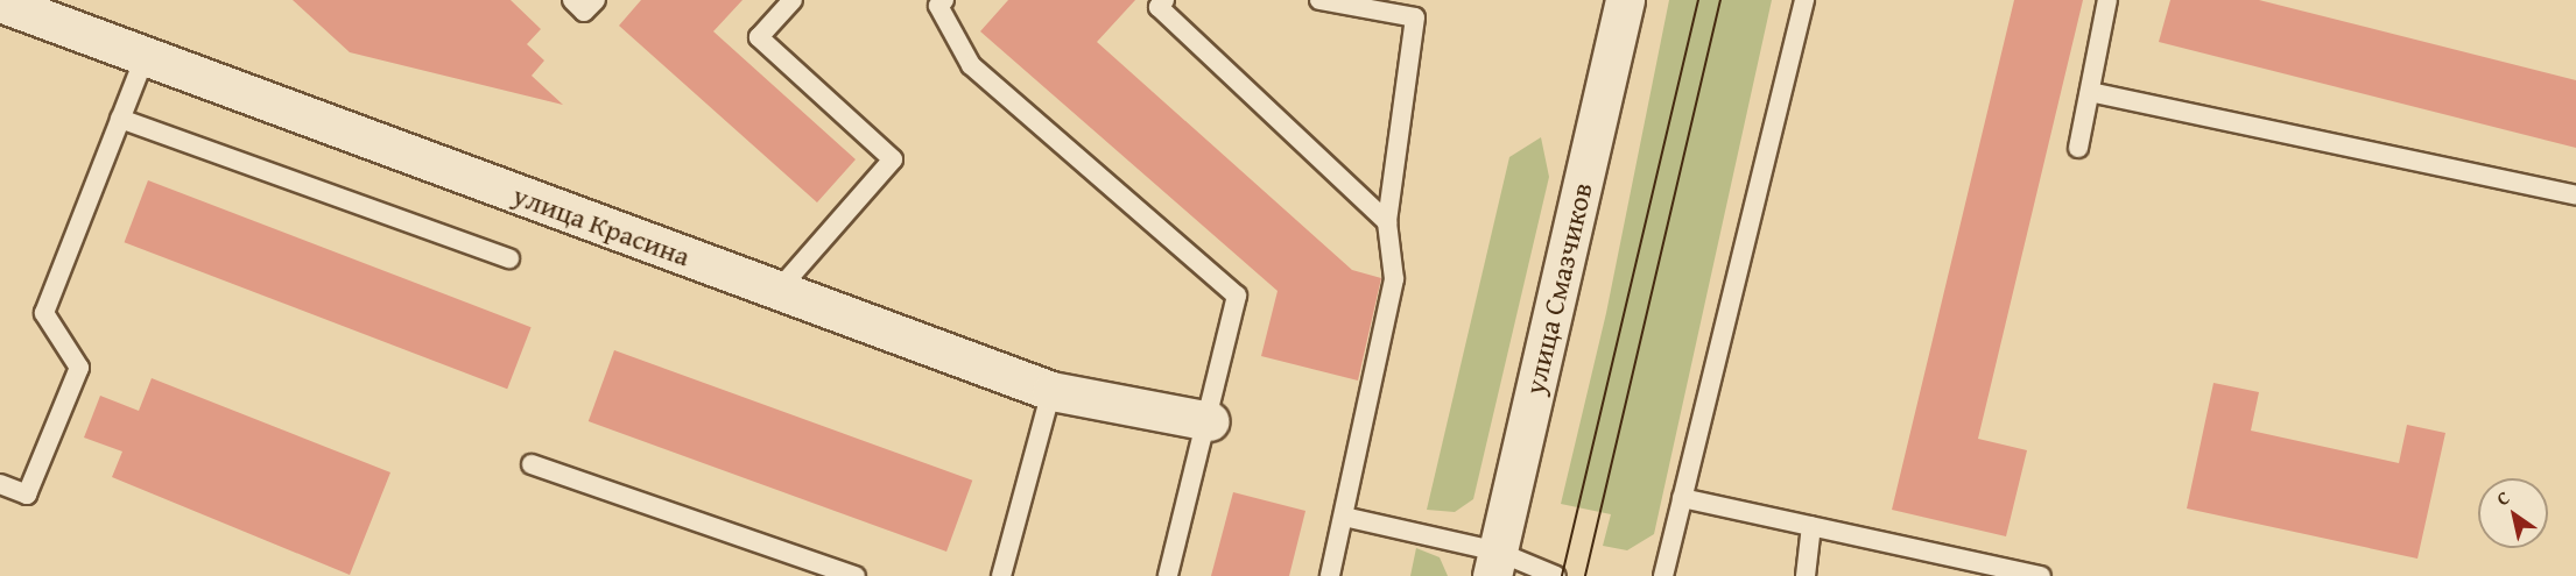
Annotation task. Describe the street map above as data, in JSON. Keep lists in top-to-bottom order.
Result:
{
  "streets": {
    "street": ["улица Красина", "улица Смазчиков"]
  },
  "north": "top left"
}
